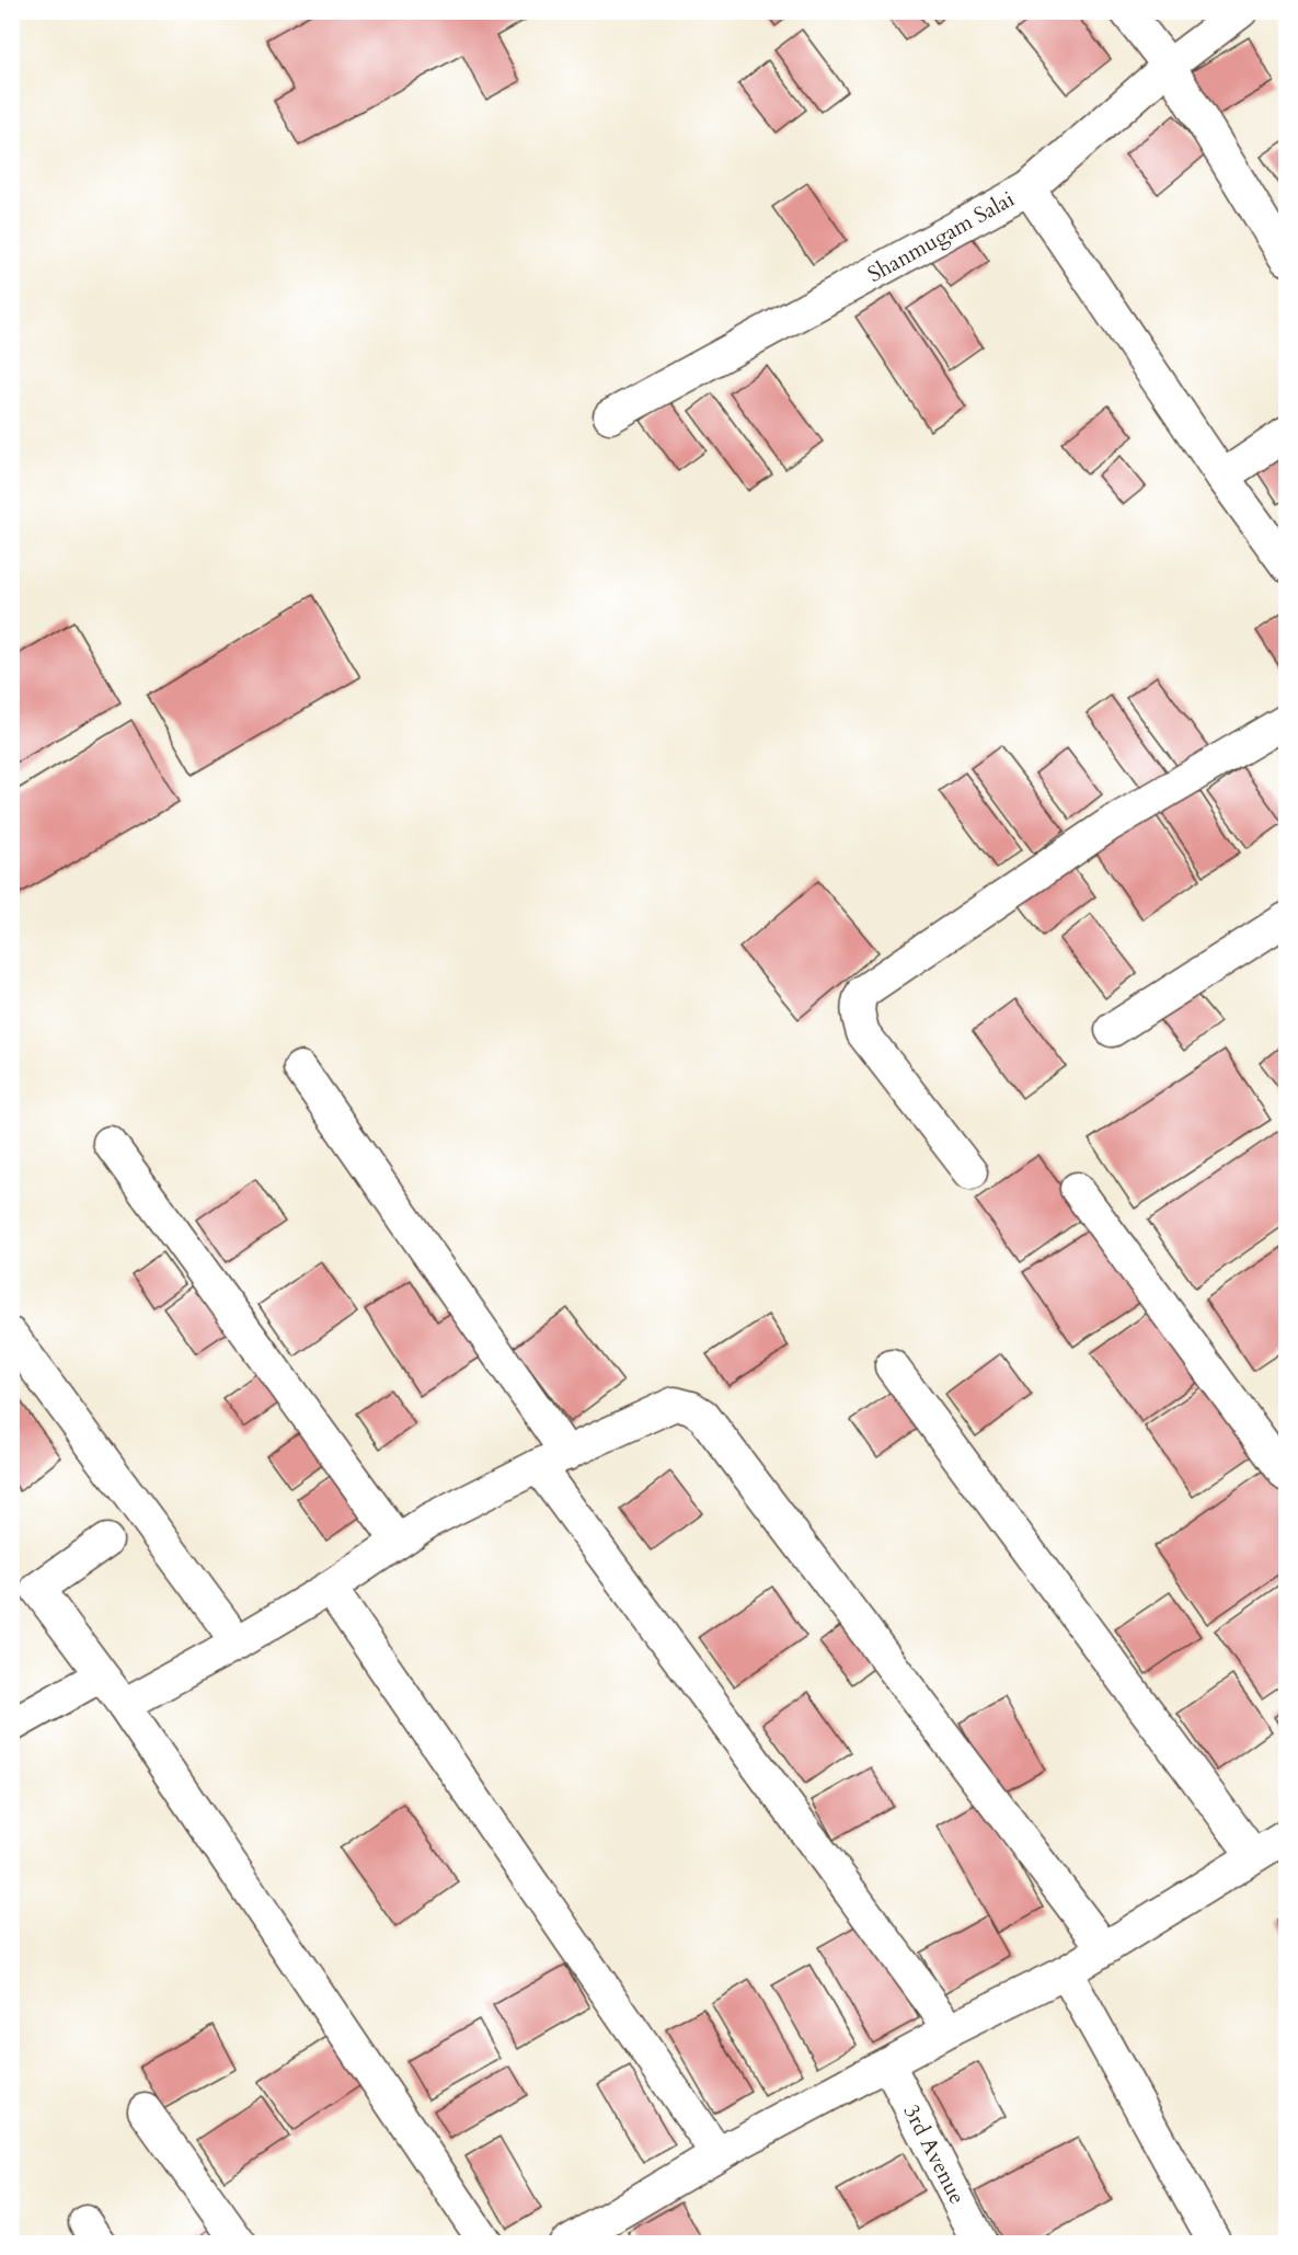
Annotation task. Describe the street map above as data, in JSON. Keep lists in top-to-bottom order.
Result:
{
  "streets": {
    "street": ["Shanmugam Salai", "3rd Avenue"]
  }
}
